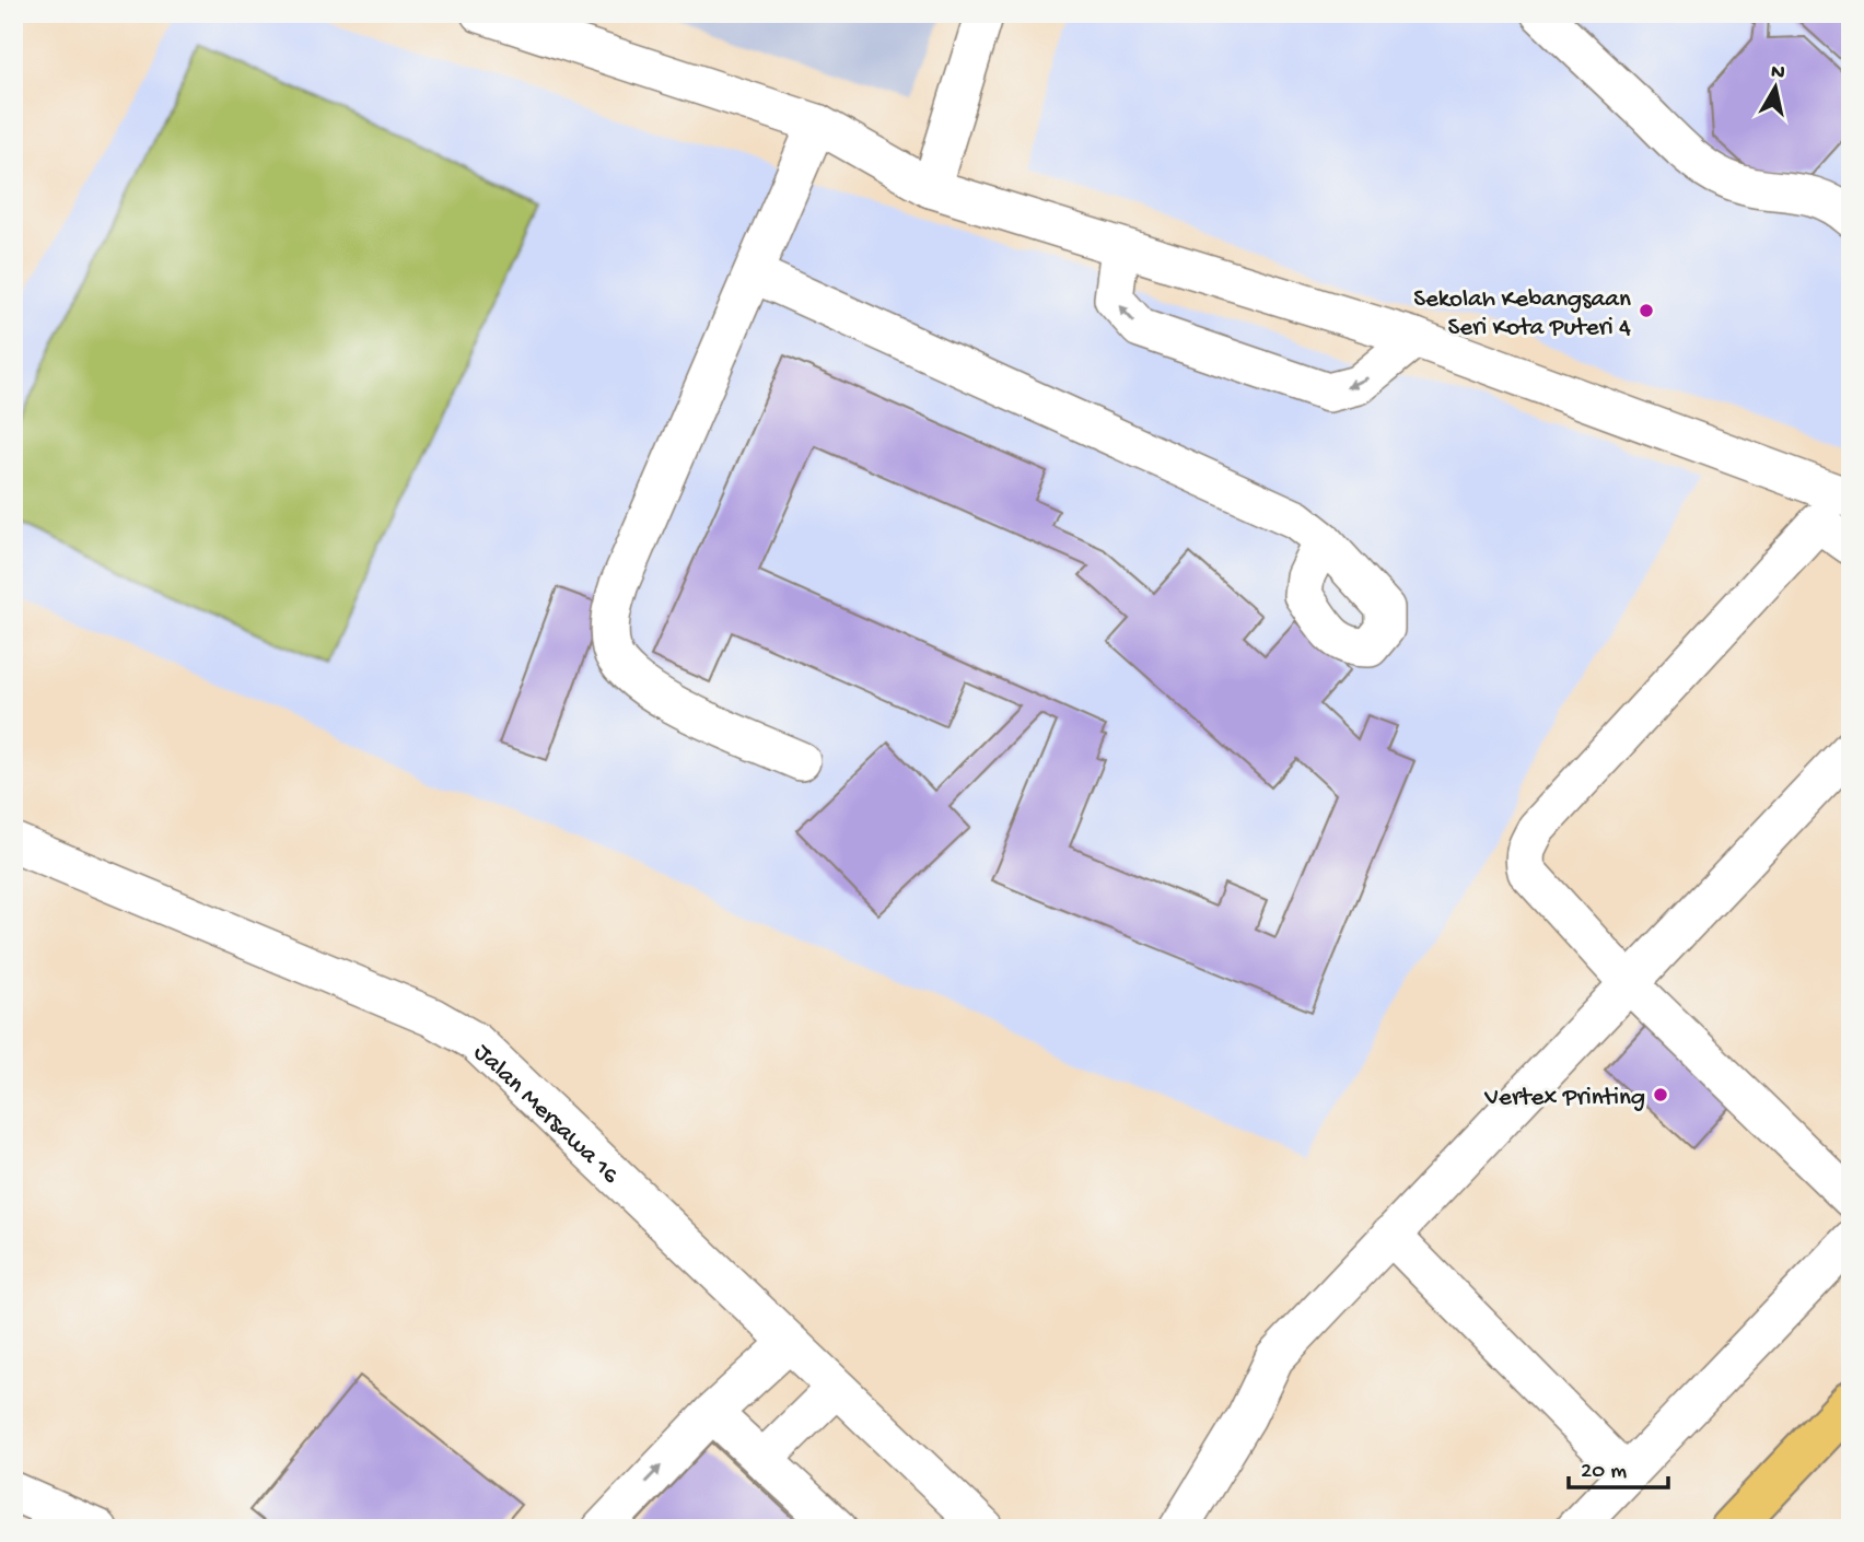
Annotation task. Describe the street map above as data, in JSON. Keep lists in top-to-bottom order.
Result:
{
  "streets": {
    "street": ["Jalan Mersawa 16"]
  },
  "places": ["Sekolah Kebangsaan Seri Kota Puteri 4", "Vertex Printing"],
  "scale_bar": "20 m",
  "north": "top"
}
